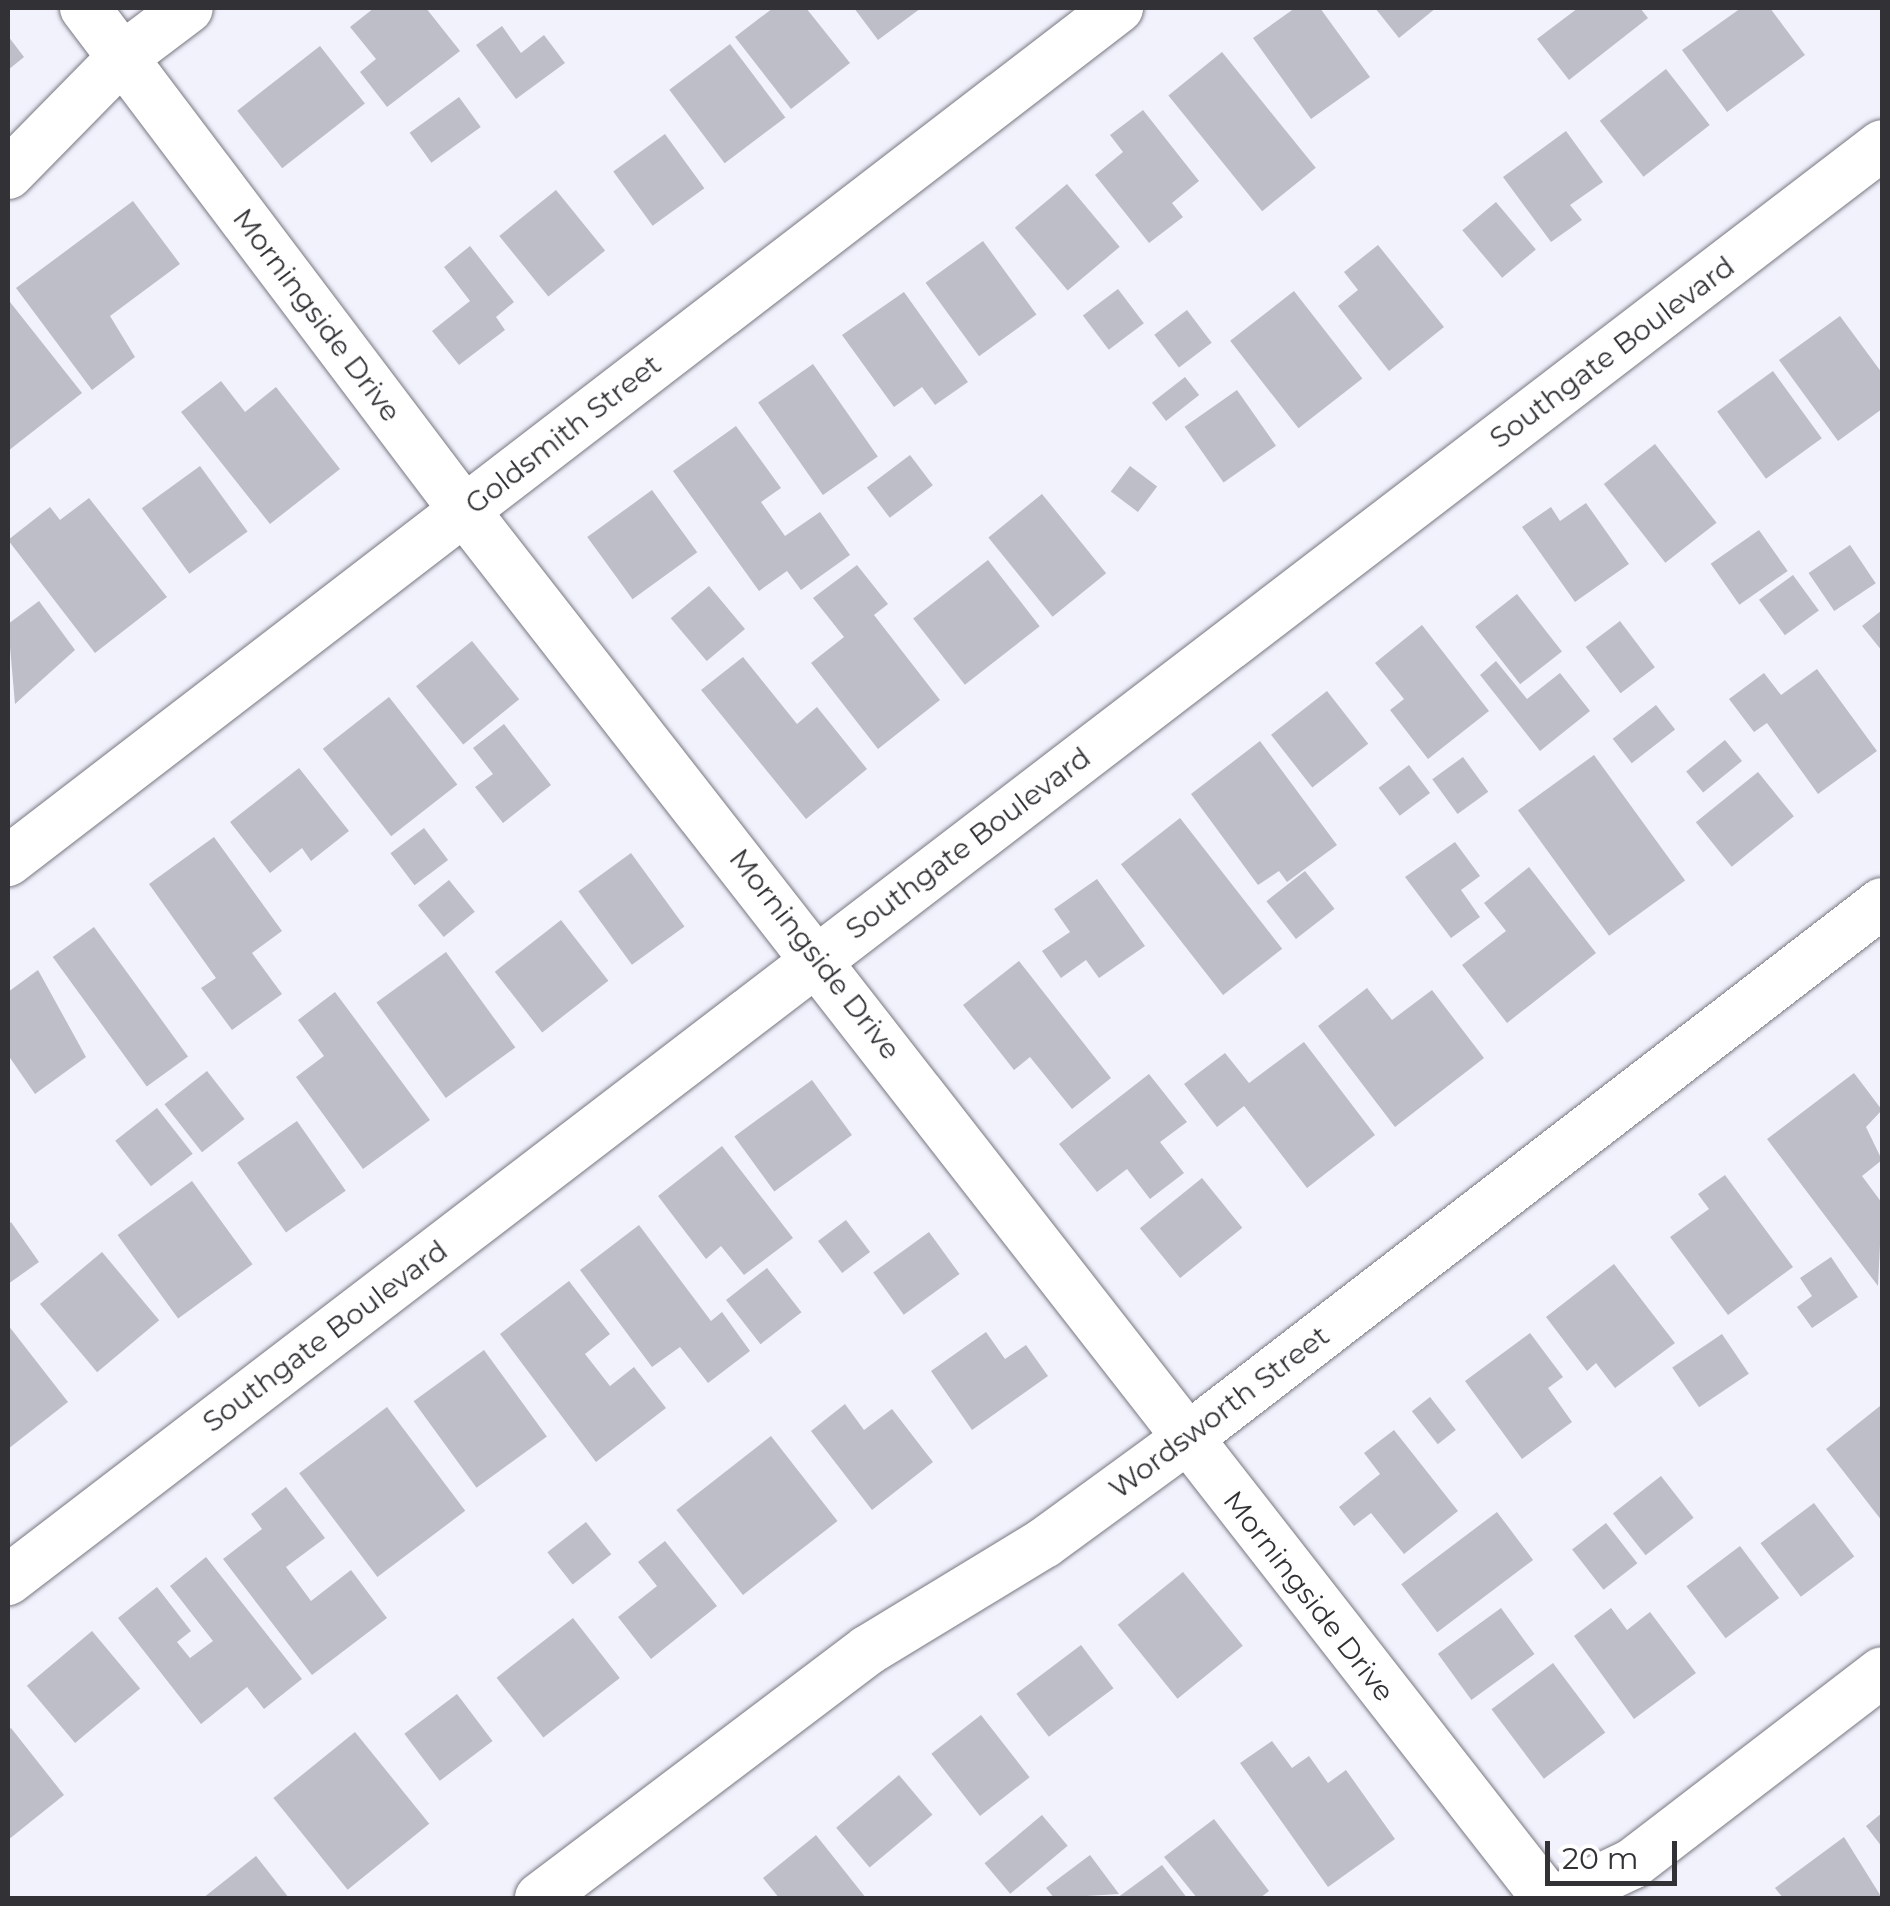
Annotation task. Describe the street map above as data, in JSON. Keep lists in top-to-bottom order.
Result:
{
  "streets": {
    "street": [
      "Morningside Drive",
      "Southgate Boulevard",
      "Goldsmith Street",
      "Wordsworth Street"
    ]
  },
  "crossings": [
    ["Morningside Drive", "Southgate Boulevard"],
    ["Morningside Drive", "Goldsmith Street"],
    ["Morningside Drive", "Wordsworth Street"]
  ],
  "scale_bar": "20 m"
}
